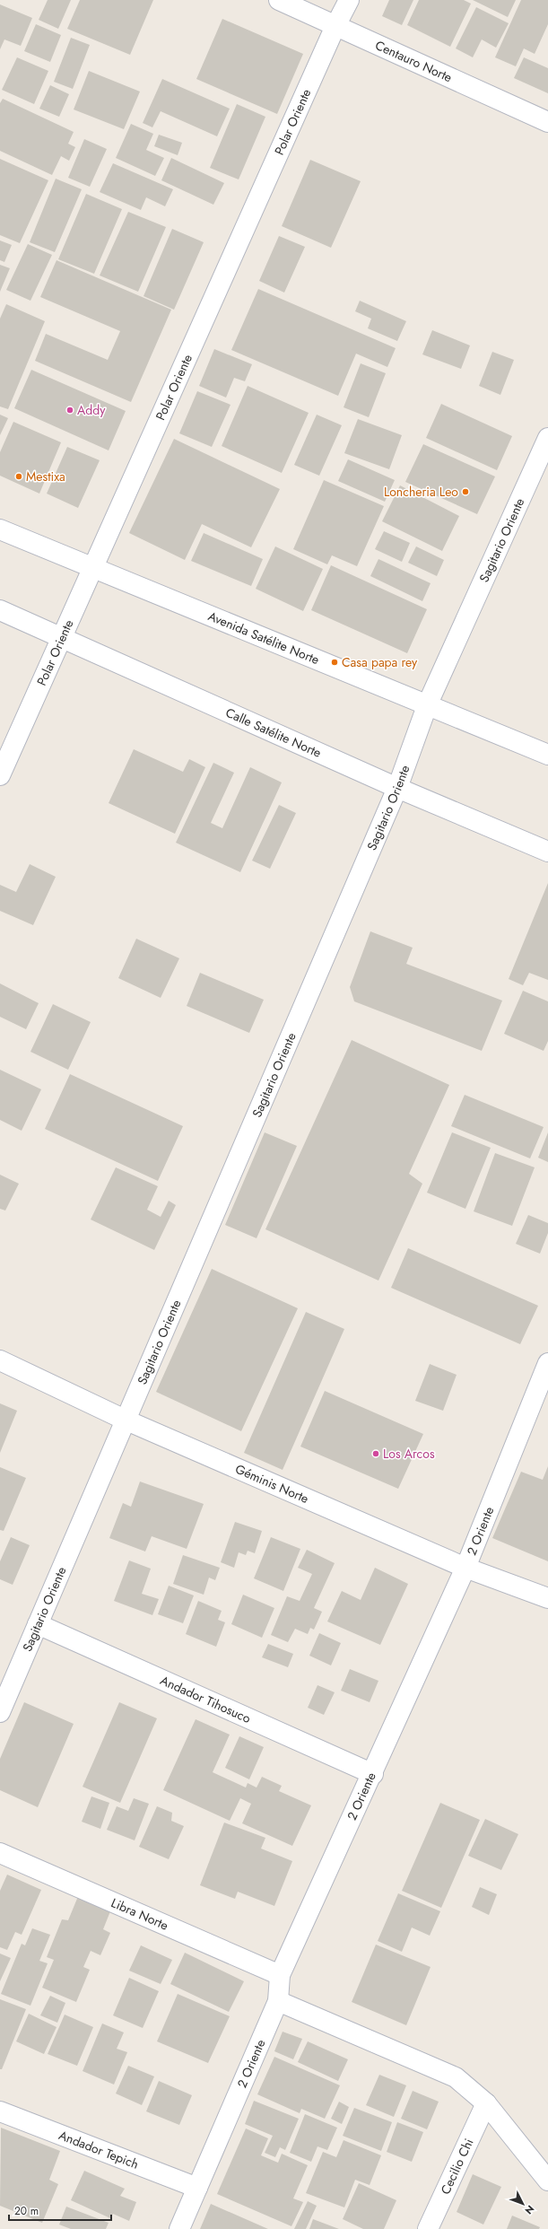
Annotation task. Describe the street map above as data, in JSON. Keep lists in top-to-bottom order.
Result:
{
  "streets": {
    "street": [
      "Centauro Norte",
      "Polar Oriente",
      "Sagitario Oriente",
      "Avenida Satélite Norte",
      "Calle Satélite Norte",
      "Géminis Norte",
      "2 Oriente",
      "Andador Tihosuco",
      "Libra Norte",
      "Andador Tepich",
      "Cecilio Chi"
    ]
  },
  "crossings": [
    ["Centauro Norte", "Polar Oriente"],
    ["Polar Oriente", "Avenida Satélite Norte"],
    ["Polar Oriente", "Calle Satélite Norte"],
    ["Sagitario Oriente", "Avenida Satélite Norte"],
    ["Sagitario Oriente", "Calle Satélite Norte"],
    ["Sagitario Oriente", "Géminis Norte"],
    ["Sagitario Oriente", "Andador Tihosuco"],
    ["Géminis Norte", "2 Oriente"],
    ["2 Oriente", "Andador Tihosuco"],
    ["2 Oriente", "Libra Norte"],
    ["2 Oriente", "Andador Tepich"]
  ],
  "places": [
    "Addy",
    "Mestixa",
    "Loncheria Leo",
    "Casa papa rey",
    "Los Arcos"
  ],
  "scale_bar": "20 m",
  "north": "bottom right"
}
